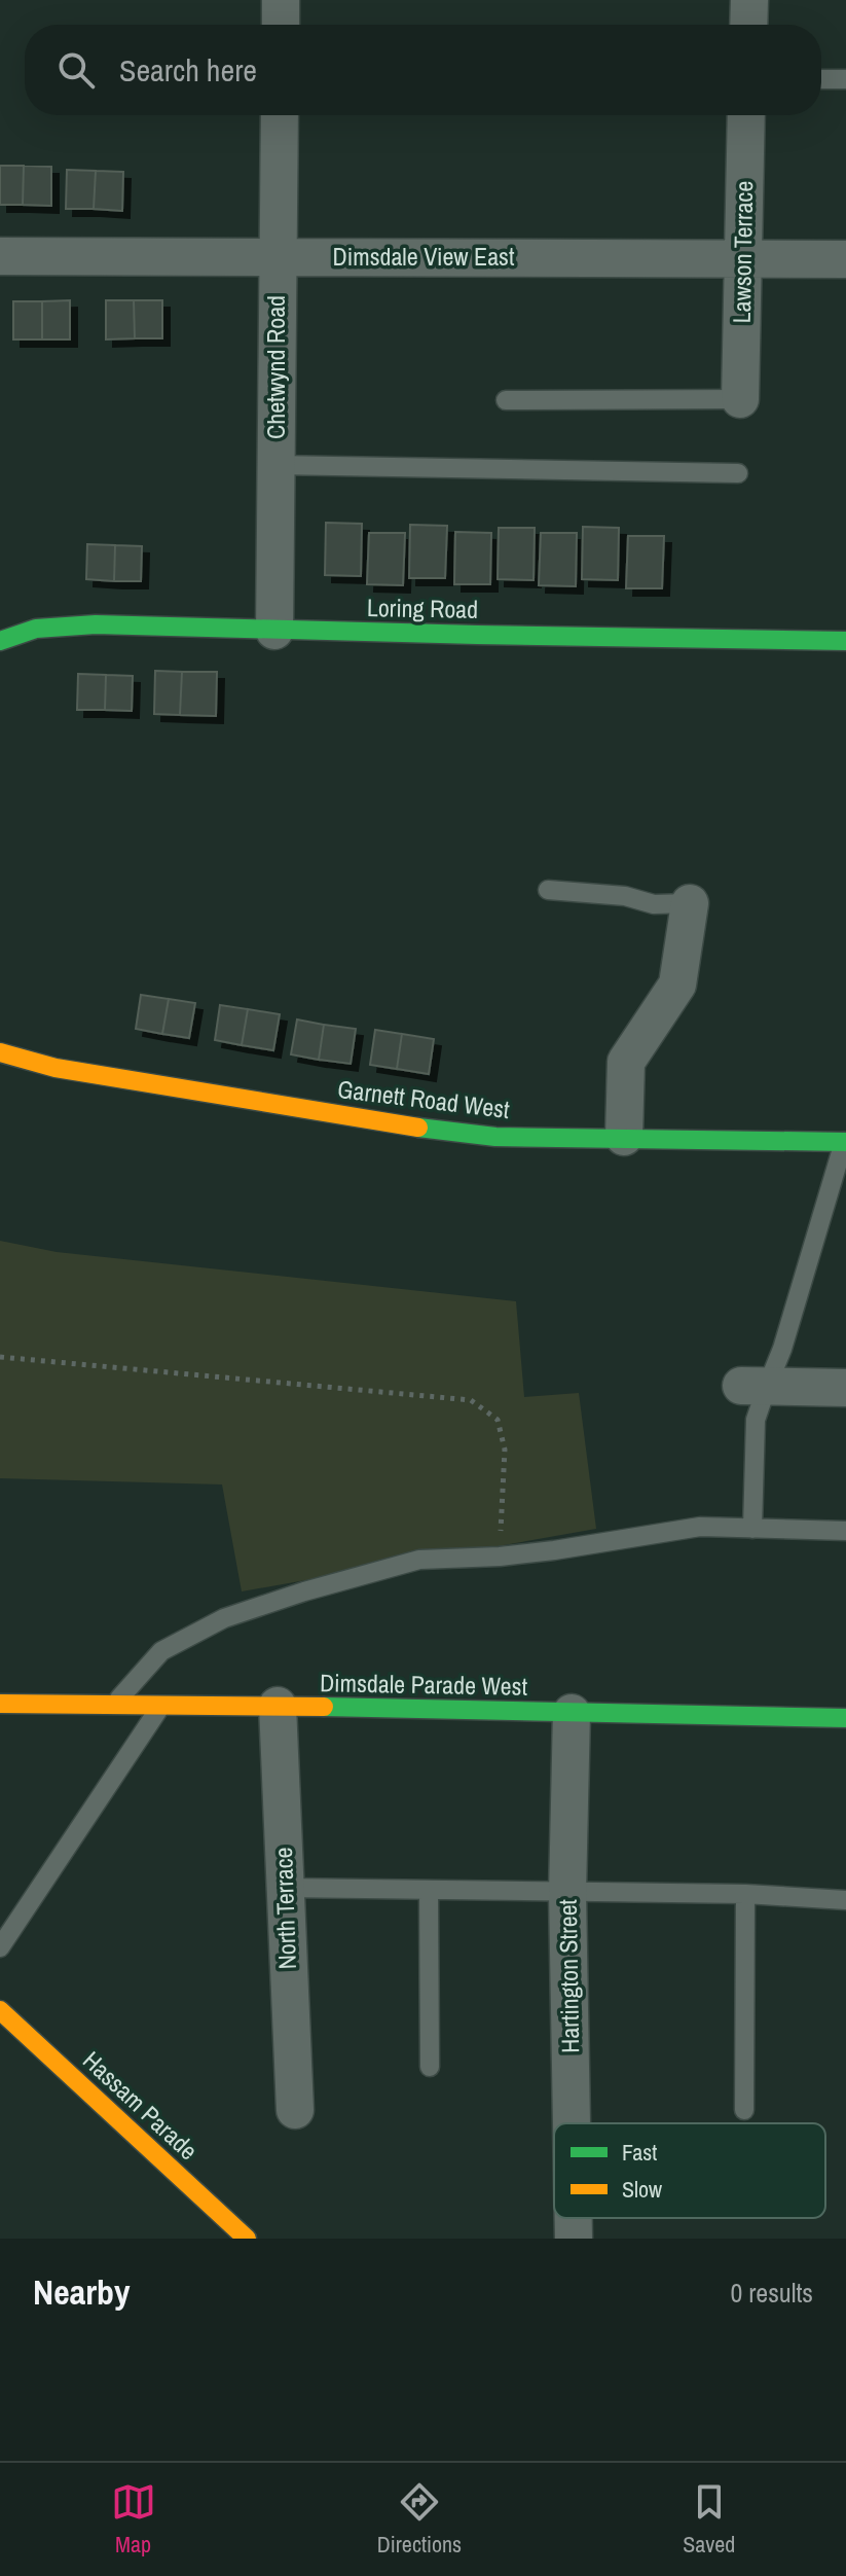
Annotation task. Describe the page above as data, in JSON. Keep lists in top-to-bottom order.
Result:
{
  "streets": {
    "street": [
      "Lawson Terrace",
      "Dimsdale View East",
      "Chetwynd Road",
      "Loring Road",
      "Garnett Road West",
      "Dimsdale Parade West",
      "North Terrace",
      "Hartington Street",
      "Hassam Parade"
    ]
  },
  "crossings": [
    ["Lawson Terrace", "Dimsdale View East"],
    ["Dimsdale View East", "Chetwynd Road"],
    ["Chetwynd Road", "Loring Road"],
    ["Dimsdale Parade West", "North Terrace"],
    ["Dimsdale Parade West", "Hartington Street"]
  ],
  "legend": ["Fast", "Slow"],
  "page": {
    "search": "Search here",
    "heading": ["Nearby", "0 results"],
    "nav": ["Map", "Directions", "Saved"]
  }
}
